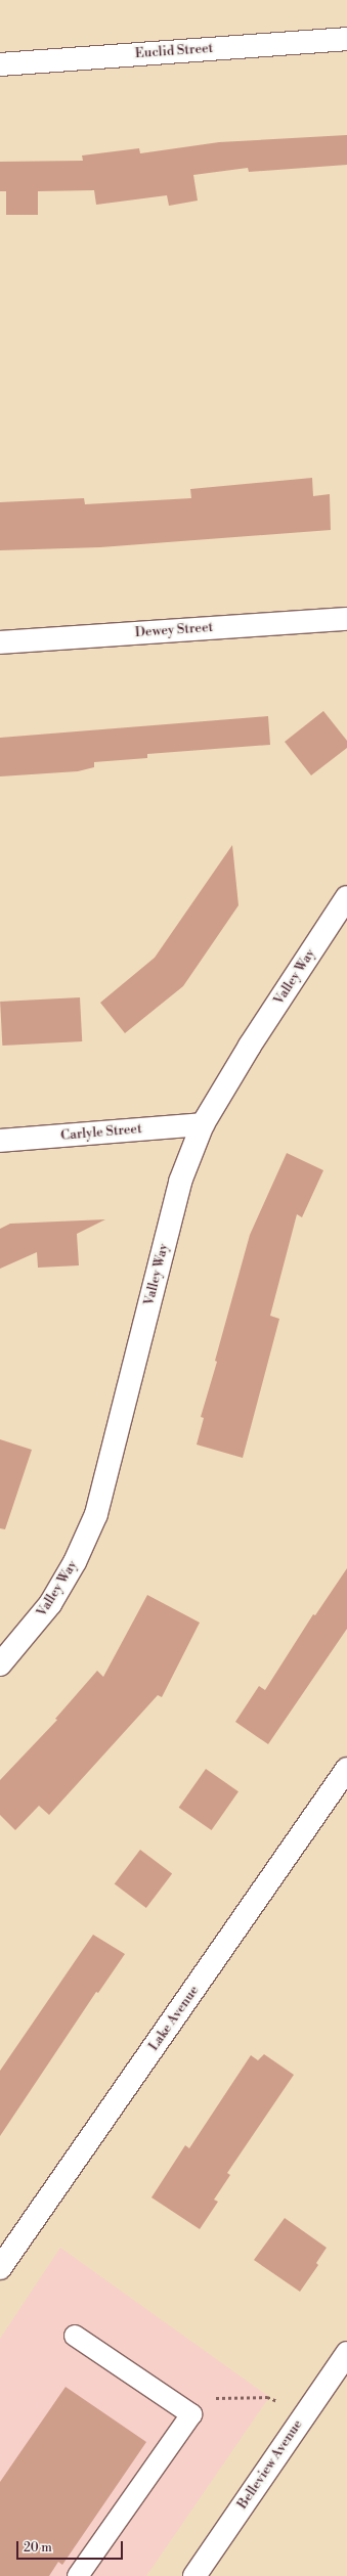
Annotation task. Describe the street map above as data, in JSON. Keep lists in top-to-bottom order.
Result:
{
  "streets": {
    "street": [
      "Euclid Street",
      "Dewey Street",
      "Valley Way",
      "Carlyle Street",
      "Lake Avenue",
      "Belleview Avenue"
    ]
  },
  "crossings": [
    ["Valley Way", "Carlyle Street"]
  ],
  "scale_bar": "20 m"
}
